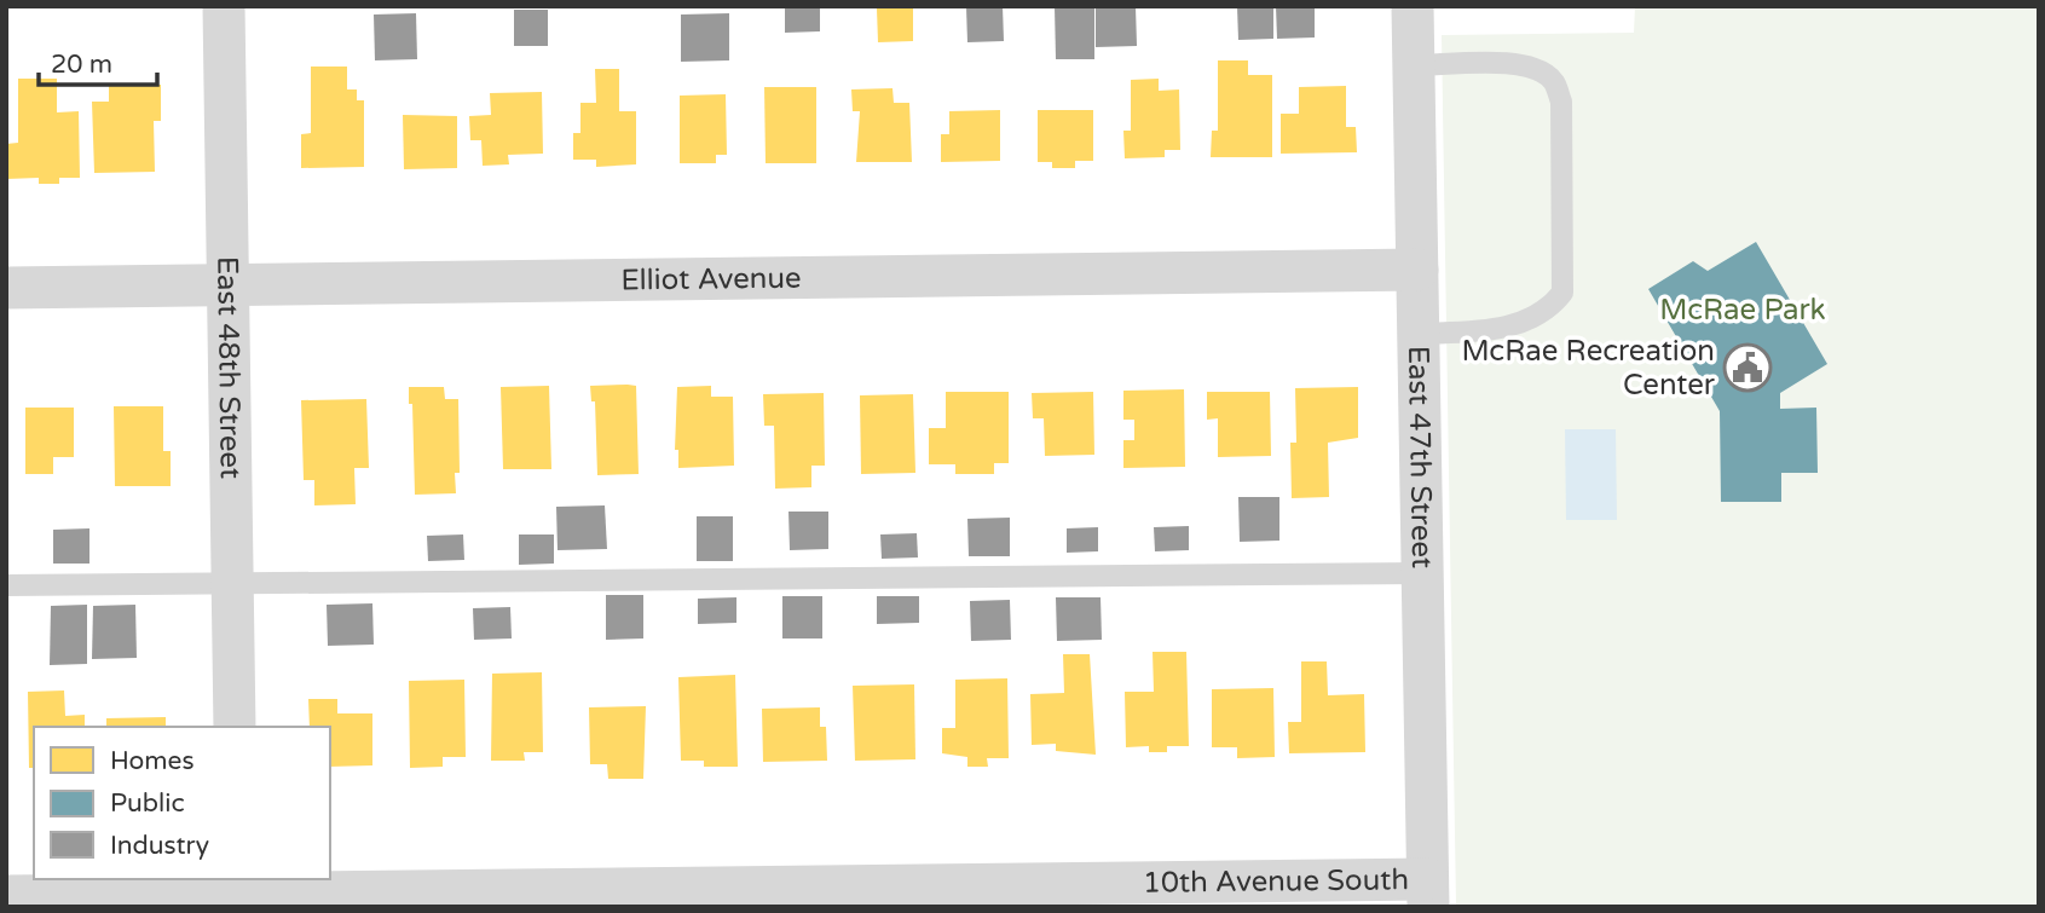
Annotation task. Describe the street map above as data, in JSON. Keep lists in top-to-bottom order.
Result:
{
  "streets": {
    "street": [
      "Elliot Avenue",
      "East 48th Street",
      "East 47th Street",
      "10th Avenue South"
    ]
  },
  "crossings": [
    ["Elliot Avenue", "East 48th Street"],
    ["Elliot Avenue", "East 47th Street"],
    ["East 47th Street", "10th Avenue South"]
  ],
  "parks": ["McRae Park"],
  "places": {
    "public building": ["McRae Recreation Center"]
  },
  "legend": ["Homes", "Public", "Industry"],
  "scale_bar": "20 m"
}
